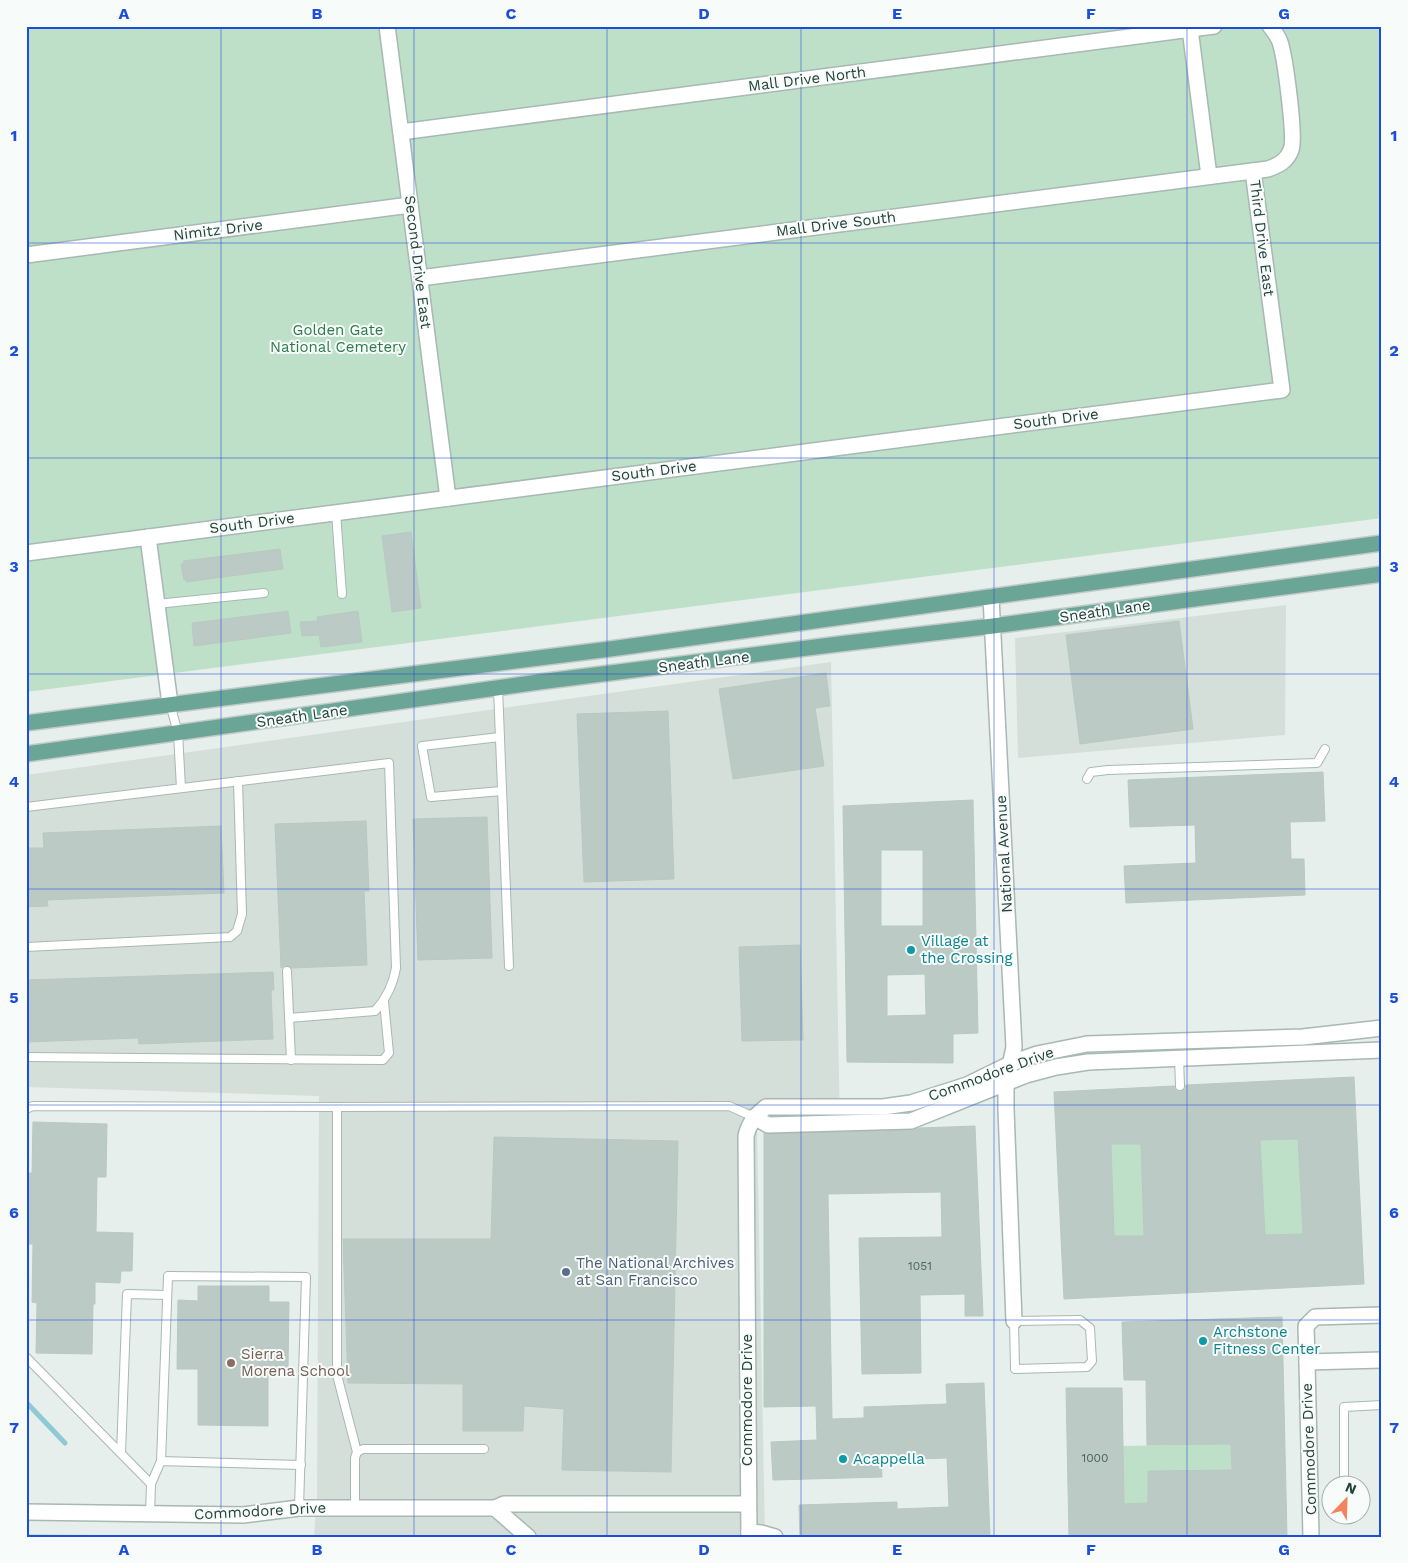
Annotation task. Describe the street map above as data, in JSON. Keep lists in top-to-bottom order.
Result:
{
  "streets": {
    "main road": ["Sneath Lane"],
    "street": [
      "Mall Drive North",
      "Mall Drive South",
      "Nimitz Drive",
      "Third Drive East",
      "Second Drive East",
      "South Drive",
      "National Avenue",
      "Commodore Drive"
    ]
  },
  "crossings": [
    ["Mall Drive North", "Second Drive East"],
    ["Mall Drive South", "Third Drive East"],
    ["Mall Drive South", "Second Drive East"],
    ["Nimitz Drive", "Second Drive East"],
    ["Third Drive East", "South Drive"],
    ["Second Drive East", "South Drive"],
    ["Sneath Lane", "National Avenue"],
    ["National Avenue", "Commodore Drive"]
  ],
  "parks": ["Golden Gate National Cemetery"],
  "places": [
    "Village at the Crossing",
    "The National Archives at San Francisco",
    "Archstone Fitness Center",
    "Sierra Morena School",
    "Acappella"
  ],
  "house_numbers": ["1051", "1000"],
  "north": "top right",
  "grid": {
    "columns": [
      "A",
      "B",
      "C",
      "D",
      "E",
      "F",
      "G"
    ],
    "rows": [
      "1",
      "2",
      "3",
      "4",
      "5",
      "6",
      "7"
    ]
  }
}
